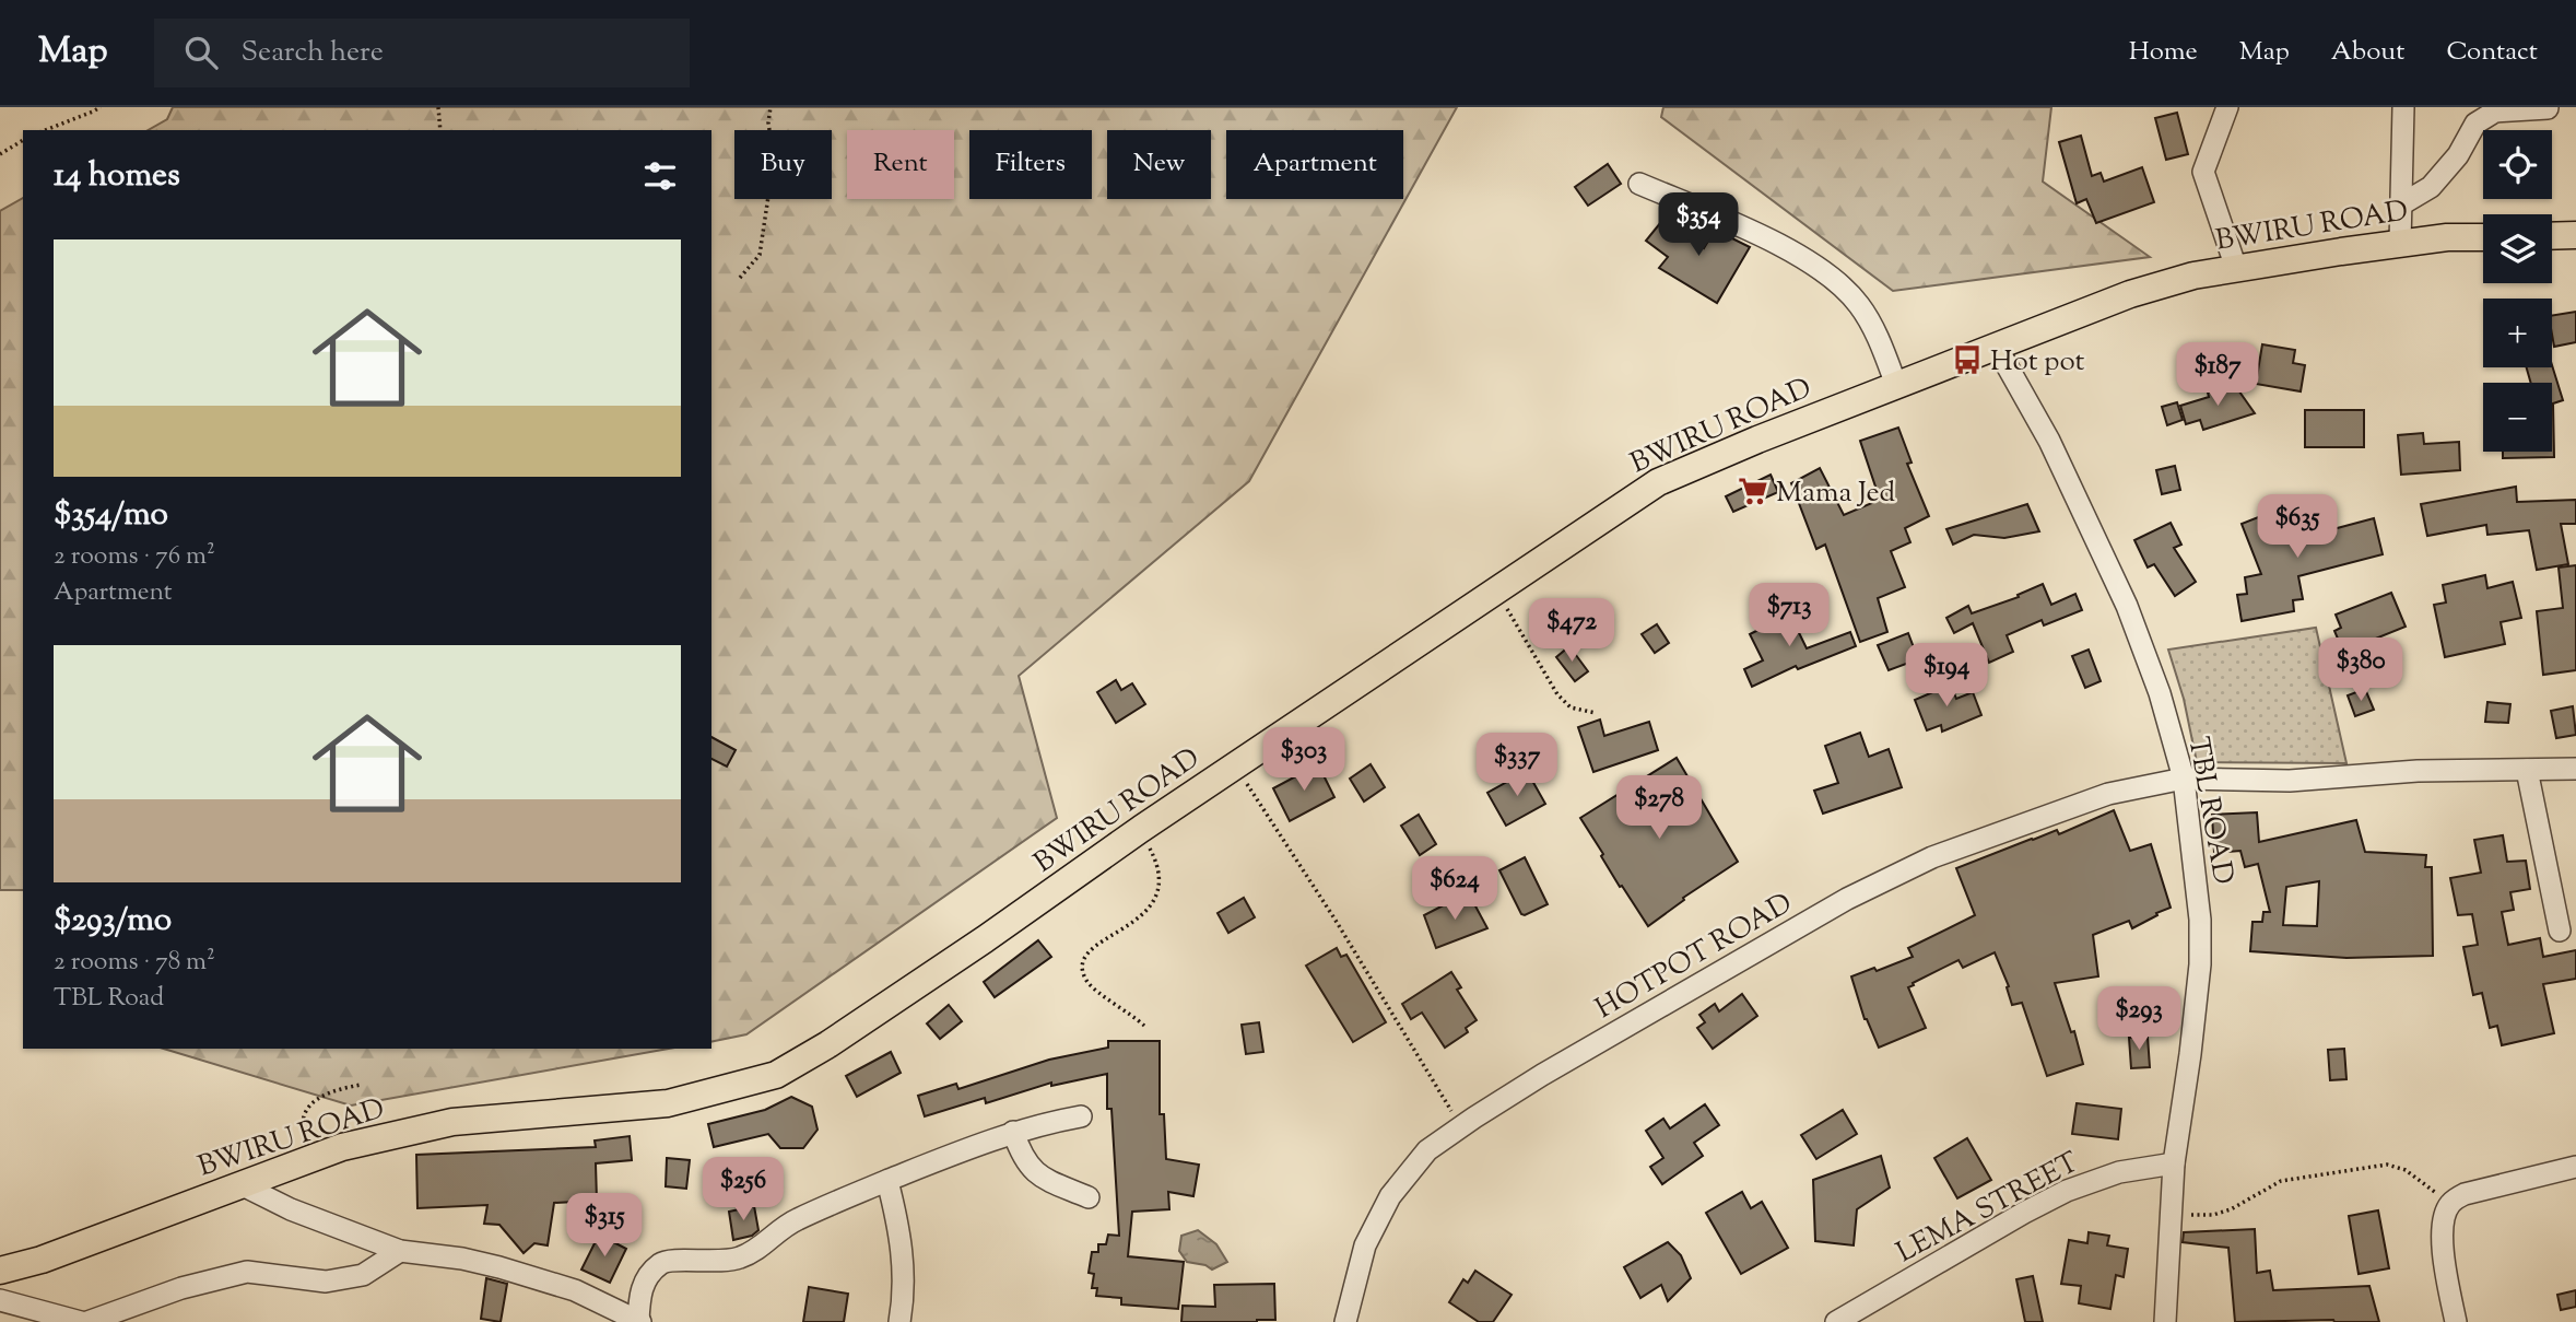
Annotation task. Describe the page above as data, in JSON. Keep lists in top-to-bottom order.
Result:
{
  "streets": {
    "main road": ["BWIRU ROAD"],
    "street": ["TBL ROAD", "HOTPOT ROAD", "LEMA STREET"]
  },
  "crossings": [
    ["BWIRU ROAD", "TBL ROAD"],
    ["TBL ROAD", "HOTPOT ROAD"],
    ["TBL ROAD", "LEMA STREET"]
  ],
  "places": {
    "bus stop": ["Hot pot"],
    "supermarket": ["Mama Jed"]
  },
  "page": {
    "header": "Map",
    "search": "Search here",
    "nav": [
      "Home",
      "Map",
      "About",
      "Contact"
    ],
    "map_buttons": ["+", "−"],
    "chip": [
      "Buy",
      "Rent",
      "Filters",
      "New",
      "Apartment"
    ],
    "heading": "14 homes",
    "price": [
      "$354",
      "$187",
      "$635",
      "$713",
      "$472",
      "$380",
      "$194",
      "$303",
      "$337",
      "$278",
      "$624",
      "$293",
      "$256",
      "$315"
    ],
    "list": [
      {
        "name": "$354/mo",
        "note": "2 rooms · 76 m² · Apartment"
      },
      {
        "name": "$293/mo",
        "note": "2 rooms · 78 m² · TBL Road"
      }
    ]
  }
}
